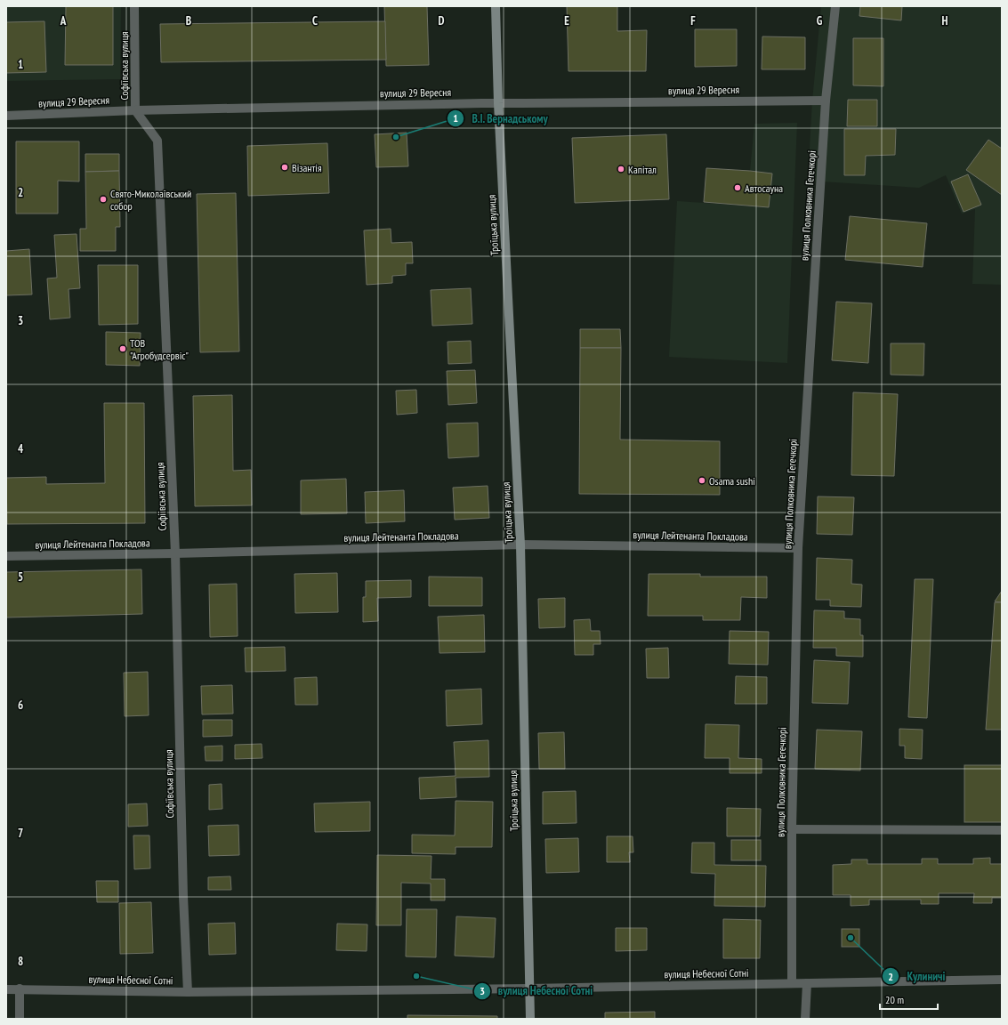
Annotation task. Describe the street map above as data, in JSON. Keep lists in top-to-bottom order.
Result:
{
  "streets": {
    "main road": ["Троїцька вулиця"],
    "street": [
      "Софіївська вулиця",
      "вулиця 29 Вересня",
      "вулиця Полковника Гегечкорі",
      "вулиця Лейтенанта Покладова",
      "вулиця Небесної Сотні"
    ]
  },
  "crossings": [
    ["Софіївська вулиця", "вулиця 29 Вересня"],
    ["Софіївська вулиця", "вулиця Лейтенанта Покладова"],
    ["Софіївська вулиця", "вулиця Небесної Сотні"],
    ["вулиця 29 Вересня", "вулиця Полковника Гегечкорі"],
    ["вулиця 29 Вересня", "Троїцька вулиця"],
    ["вулиця Полковника Гегечкорі", "вулиця Лейтенанта Покладова"],
    ["вулиця Полковника Гегечкорі", "вулиця Небесної Сотні"],
    ["Троїцька вулиця", "вулиця Лейтенанта Покладова"],
    ["Троїцька вулиця", "вулиця Небесної Сотні"]
  ],
  "places": [
    "В.І. Вернадському",
    "Візантія",
    "Капітал",
    "Автосауна",
    "Свято-Миколаївський собор",
    "ТОВ \"Агробудсервіс\"",
    "Osama sushi",
    "Кулиничі",
    "вулиця Небесної Сотні"
  ],
  "scale_bar": "20 m",
  "grid": {
    "columns": [
      "A",
      "B",
      "C",
      "D",
      "E",
      "F",
      "G",
      "H"
    ],
    "rows": [
      "1",
      "2",
      "3",
      "4",
      "5",
      "6",
      "7",
      "8"
    ]
  }
}
